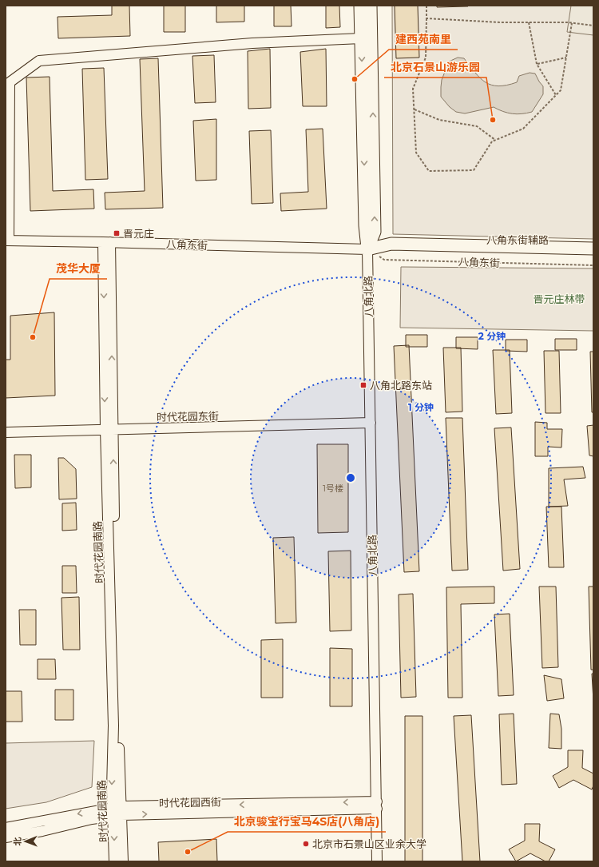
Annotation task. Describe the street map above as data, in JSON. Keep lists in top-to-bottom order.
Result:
{
  "streets": {
    "main road": ["八角东街辅路", "八角东街", "八角北路"],
    "street": ["时代花园东街", "时代花园南路", "时代花园西街"]
  },
  "crossings": [
    ["八角东街辅路", "八角东街"],
    ["八角东街", "八角北路"],
    ["八角东街", "时代花园南路"],
    ["八角北路", "时代花园东街"],
    ["八角北路", "时代花园西街"],
    ["时代花园东街", "时代花园南路"],
    ["时代花园南路", "时代花园西街"]
  ],
  "parks": ["晋元庄林带"],
  "places": {
    "other": [
      "建西苑南里",
      "北京石景山游乐园",
      "茂华大厦",
      "北京市石景山区业余大学",
      "北京骏宝行宝马4S店(八角店)"
    ],
    "transit": ["晋元庄", "八角北路东站"]
  },
  "house_numbers": ["1号楼"],
  "north": "left",
  "rings": ["2 分钟", "1 分钟"]
}
